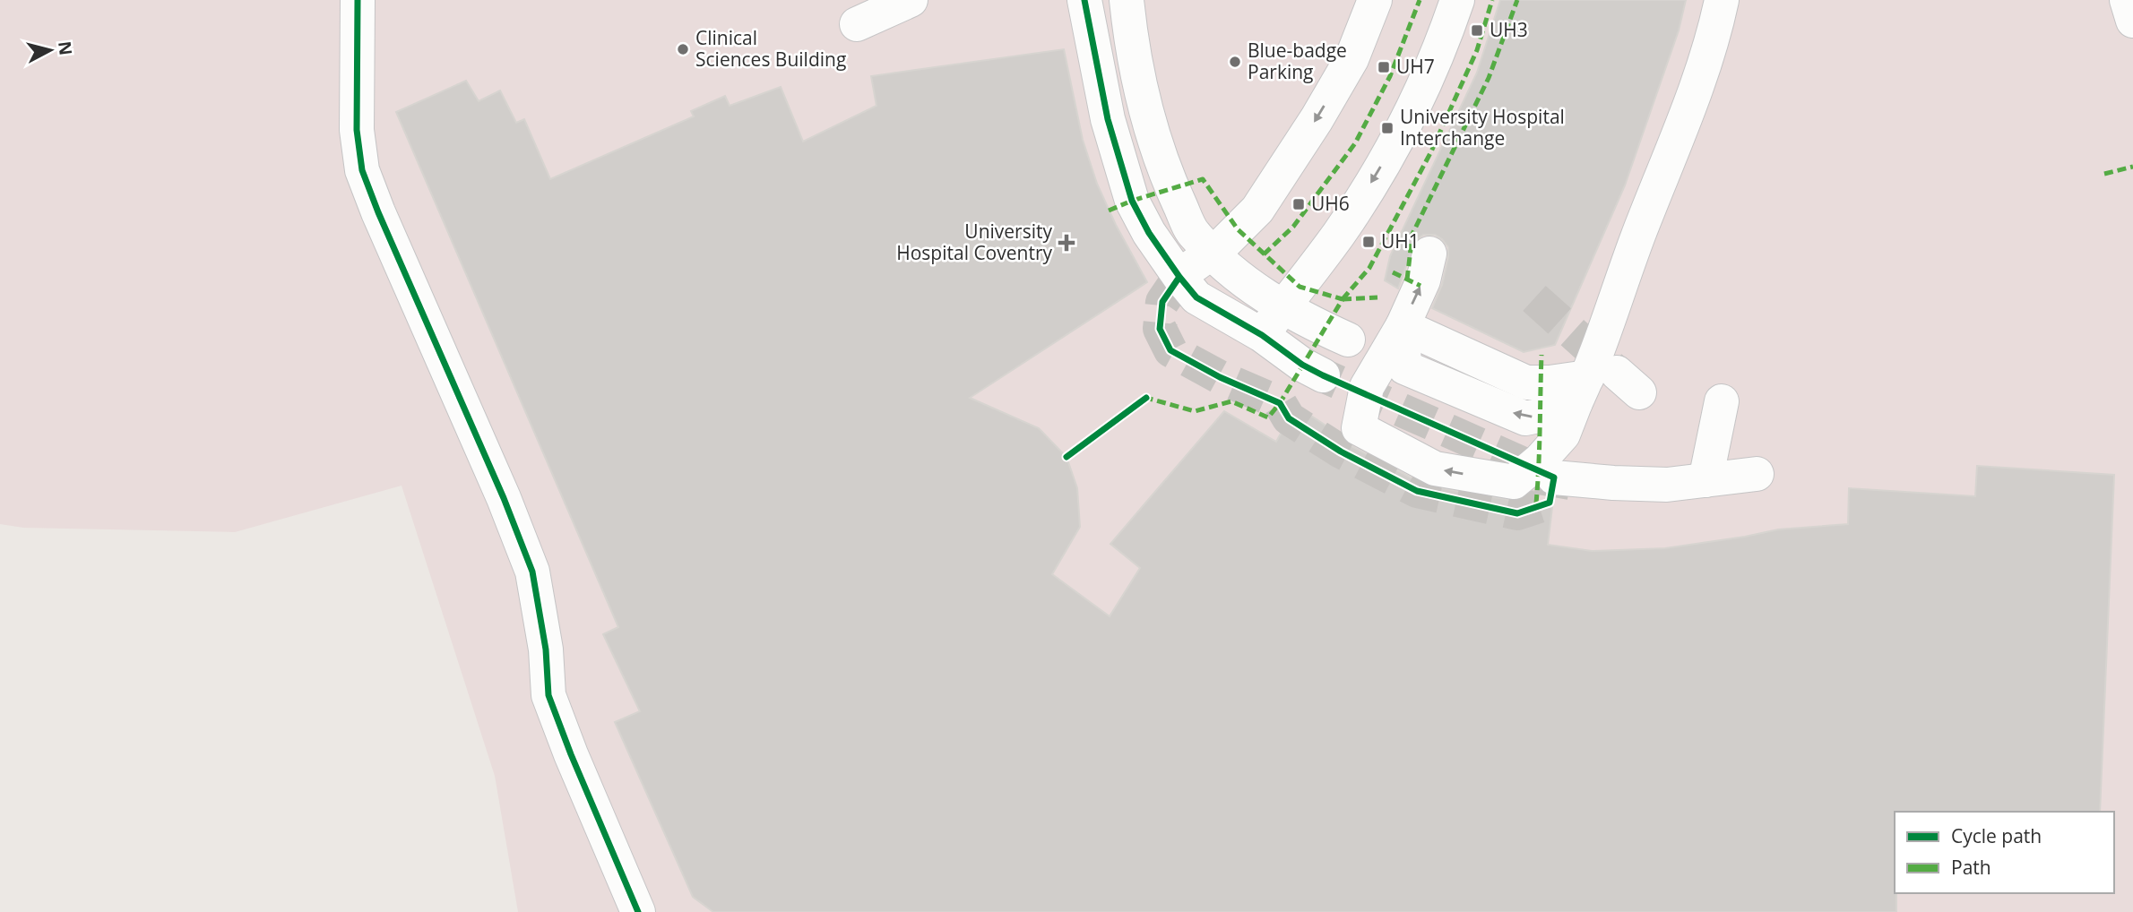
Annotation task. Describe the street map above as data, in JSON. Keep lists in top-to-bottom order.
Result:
{
  "places": {
    "transit": [
      "UH3",
      "UH7",
      "University Hospital Interchange",
      "UH6",
      "UH1"
    ],
    "other": ["Clinical Sciences Building", "Blue-badge Parking"],
    "health": ["University Hospital Coventry"]
  },
  "legend": ["Cycle path", "Path"],
  "north": "right"
}
